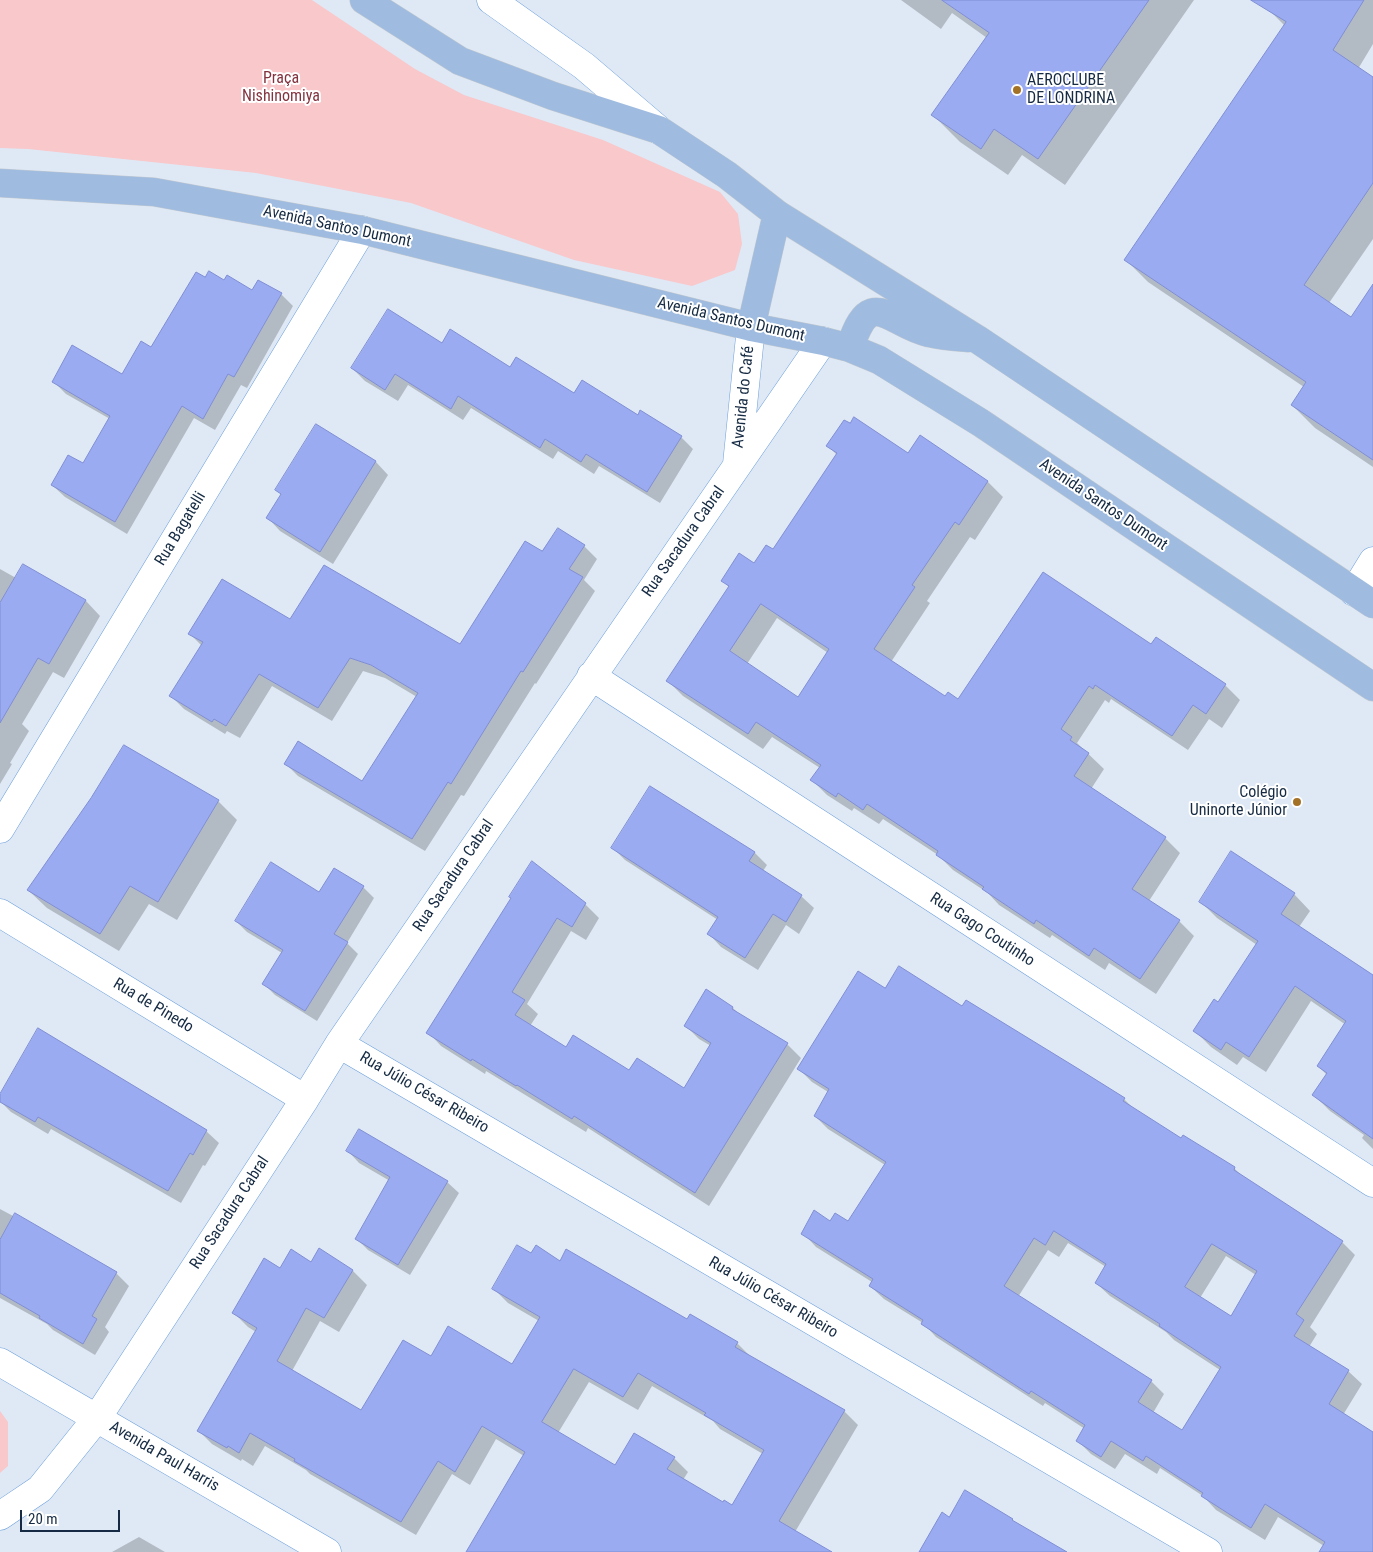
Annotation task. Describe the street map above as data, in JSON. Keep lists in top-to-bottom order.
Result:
{
  "streets": {
    "main road": ["Avenida Santos Dumont"],
    "street": [
      "Avenida do Café",
      "Rua Bagatelli",
      "Rua Sacadura Cabral",
      "Rua Gago Coutinho",
      "Rua de Pinedo",
      "Rua Júlio César Ribeiro",
      "Avenida Paul Harris"
    ]
  },
  "crossings": [
    ["Avenida Santos Dumont", "Avenida do Café"],
    ["Avenida Santos Dumont", "Rua Bagatelli"],
    ["Avenida Santos Dumont", "Rua Sacadura Cabral"],
    ["Avenida do Café", "Rua Sacadura Cabral"],
    ["Rua Sacadura Cabral", "Rua Gago Coutinho"],
    ["Rua Sacadura Cabral", "Rua de Pinedo"],
    ["Rua Sacadura Cabral", "Rua Júlio César Ribeiro"],
    ["Rua Sacadura Cabral", "Avenida Paul Harris"]
  ],
  "parks": ["Praça Nishinomiya"],
  "places": ["AEROCLUBE DE LONDRINA", "Colégio Uninorte Júnior"],
  "scale_bar": "20 m"
}
